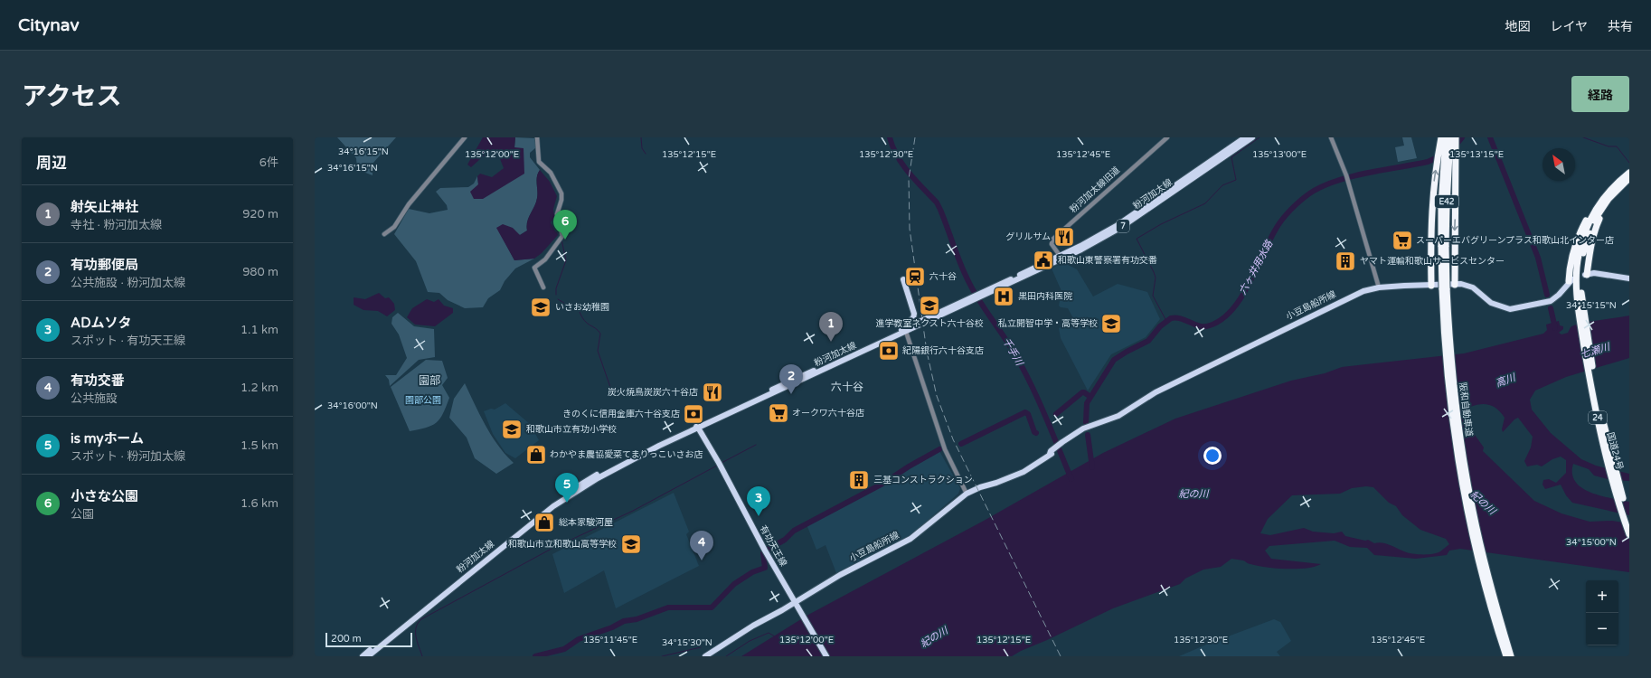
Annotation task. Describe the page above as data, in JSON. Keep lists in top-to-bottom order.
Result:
{
  "streets": {
    "highway": [
      "E42",
      "阪和自動車道",
      "24",
      "国道24号"
    ],
    "main road": [
      "粉河加太線",
      "7",
      "小豆島船所線",
      "有功天王線"
    ],
    "street": ["粉河加太線旧道"]
  },
  "crossings": [
    ["粉河加太線旧道", "粉河加太線"],
    ["粉河加太線", "有功天王線"],
    ["小豆島船所線", "24"],
    ["小豆島船所線", "有功天王線"],
    ["24", "国道24号"]
  ],
  "districts": ["園部", "六十谷"],
  "water": [
    "六ヶ井用水路",
    "七瀬川",
    "千手川",
    "高川",
    "紀の川"
  ],
  "parks": ["園部公園"],
  "places": {
    "restaurant": ["グリルサム", "炭火焼鳥炭炭六十谷店"],
    "supermarket": ["スーパーエバグリーンプラス和歌山北インター店", "オークワ六十谷店"],
    "public building": ["和歌山東警察署有功交番"],
    "building": ["ヤマト運輸和歌山サービスセンター", "三基コンストラクション"],
    "station": ["六十谷"],
    "hospital": ["黒田内科医院"],
    "school or university": [
      "進学教室ネクスト六十谷校",
      "いさお幼稚園",
      "私立開智中学・高等学校",
      "和歌山市立有功小学校",
      "和歌山市立和歌山高等学校"
    ],
    "bank": ["紀陽銀行六十谷支店", "きのくに信用金庫六十谷支店"],
    "shop": ["わかやま農協愛菜てまりっこいさお店", "総本家駿河屋"]
  },
  "scale_bar": "200 m",
  "north": "top left",
  "page": {
    "header": "Citynav",
    "nav": ["地図", "レイヤ", "共有"],
    "title": "アクセス",
    "buttons": "経路",
    "heading": ["周辺", "6件"],
    "list": [
      {
        "mark": "1",
        "name": "射矢止神社",
        "note": "寺社 · 粉河加太線",
        "value": "920 m"
      },
      {
        "mark": "2",
        "name": "有功郵便局",
        "note": "公共施設 · 粉河加太線",
        "value": "980 m"
      },
      {
        "mark": "3",
        "name": "ADムソタ",
        "note": "スポット · 有功天王線",
        "value": "1.1 km"
      },
      {
        "mark": "4",
        "name": "有功交番",
        "note": "公共施設",
        "value": "1.2 km"
      },
      {
        "mark": "5",
        "name": "is myホーム",
        "note": "スポット · 粉河加太線",
        "value": "1.5 km"
      },
      {
        "mark": "6",
        "name": "小さな公園",
        "note": "公園",
        "value": "1.6 km"
      }
    ],
    "pins": [
      "6",
      "1",
      "2",
      "5",
      "3",
      "4"
    ],
    "map_buttons": ["+", "−"],
    "scale": "200 m"
  },
  "coordinates": [
    "34°16'15\"N",
    "135°12'15\"E",
    "135°12'00\"E",
    "135°12'30\"E",
    "135°12'45\"E",
    "135°13'00\"E",
    "135°13'15\"E",
    "34°15'15\"N",
    "34°16'00\"N",
    "34°15'00\"N",
    "135°11'45\"E",
    "34°15'30\"N"
  ]
}
